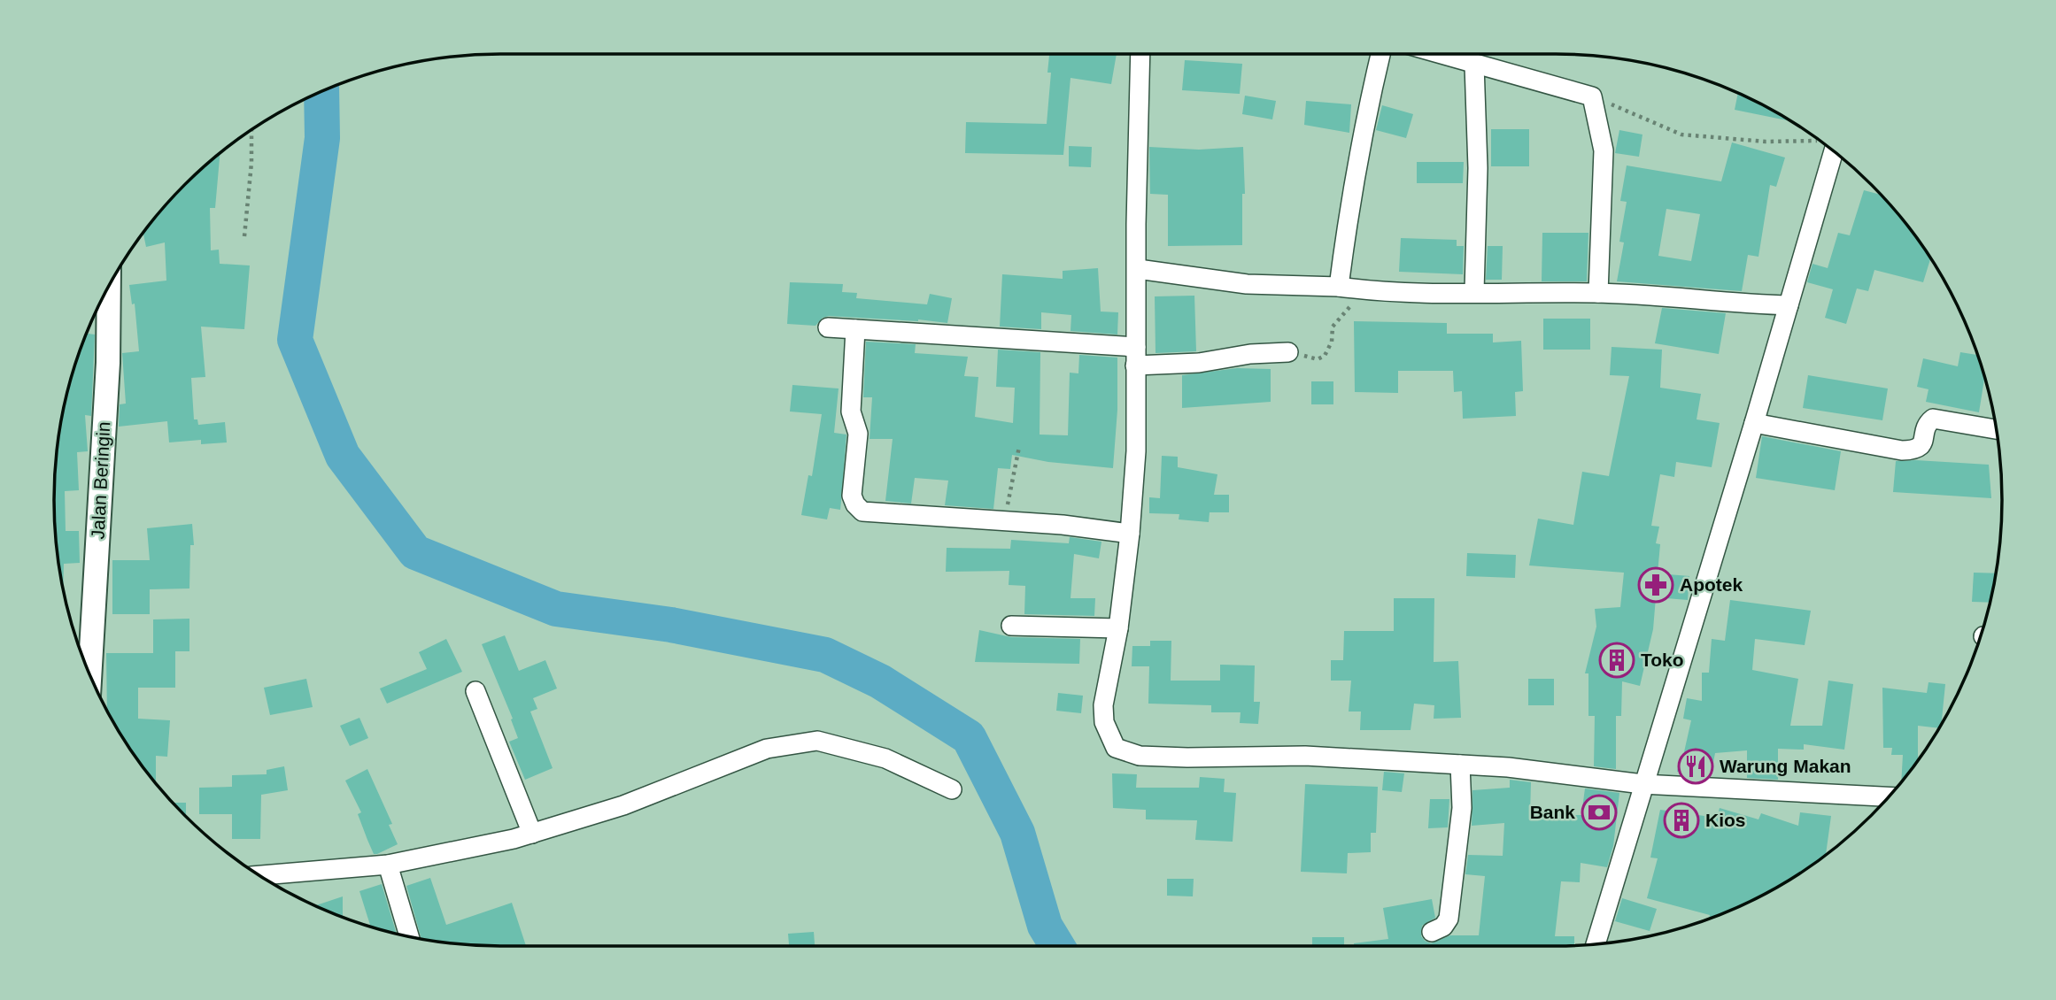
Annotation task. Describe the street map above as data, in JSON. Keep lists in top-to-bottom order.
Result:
{
  "streets": {
    "street": ["Jalan Beringin"]
  },
  "places": {
    "pharmacy": ["Apotek"],
    "building": ["Toko", "Kios"],
    "restaurant": ["Warung Makan"],
    "bank": ["Bank"]
  }
}
